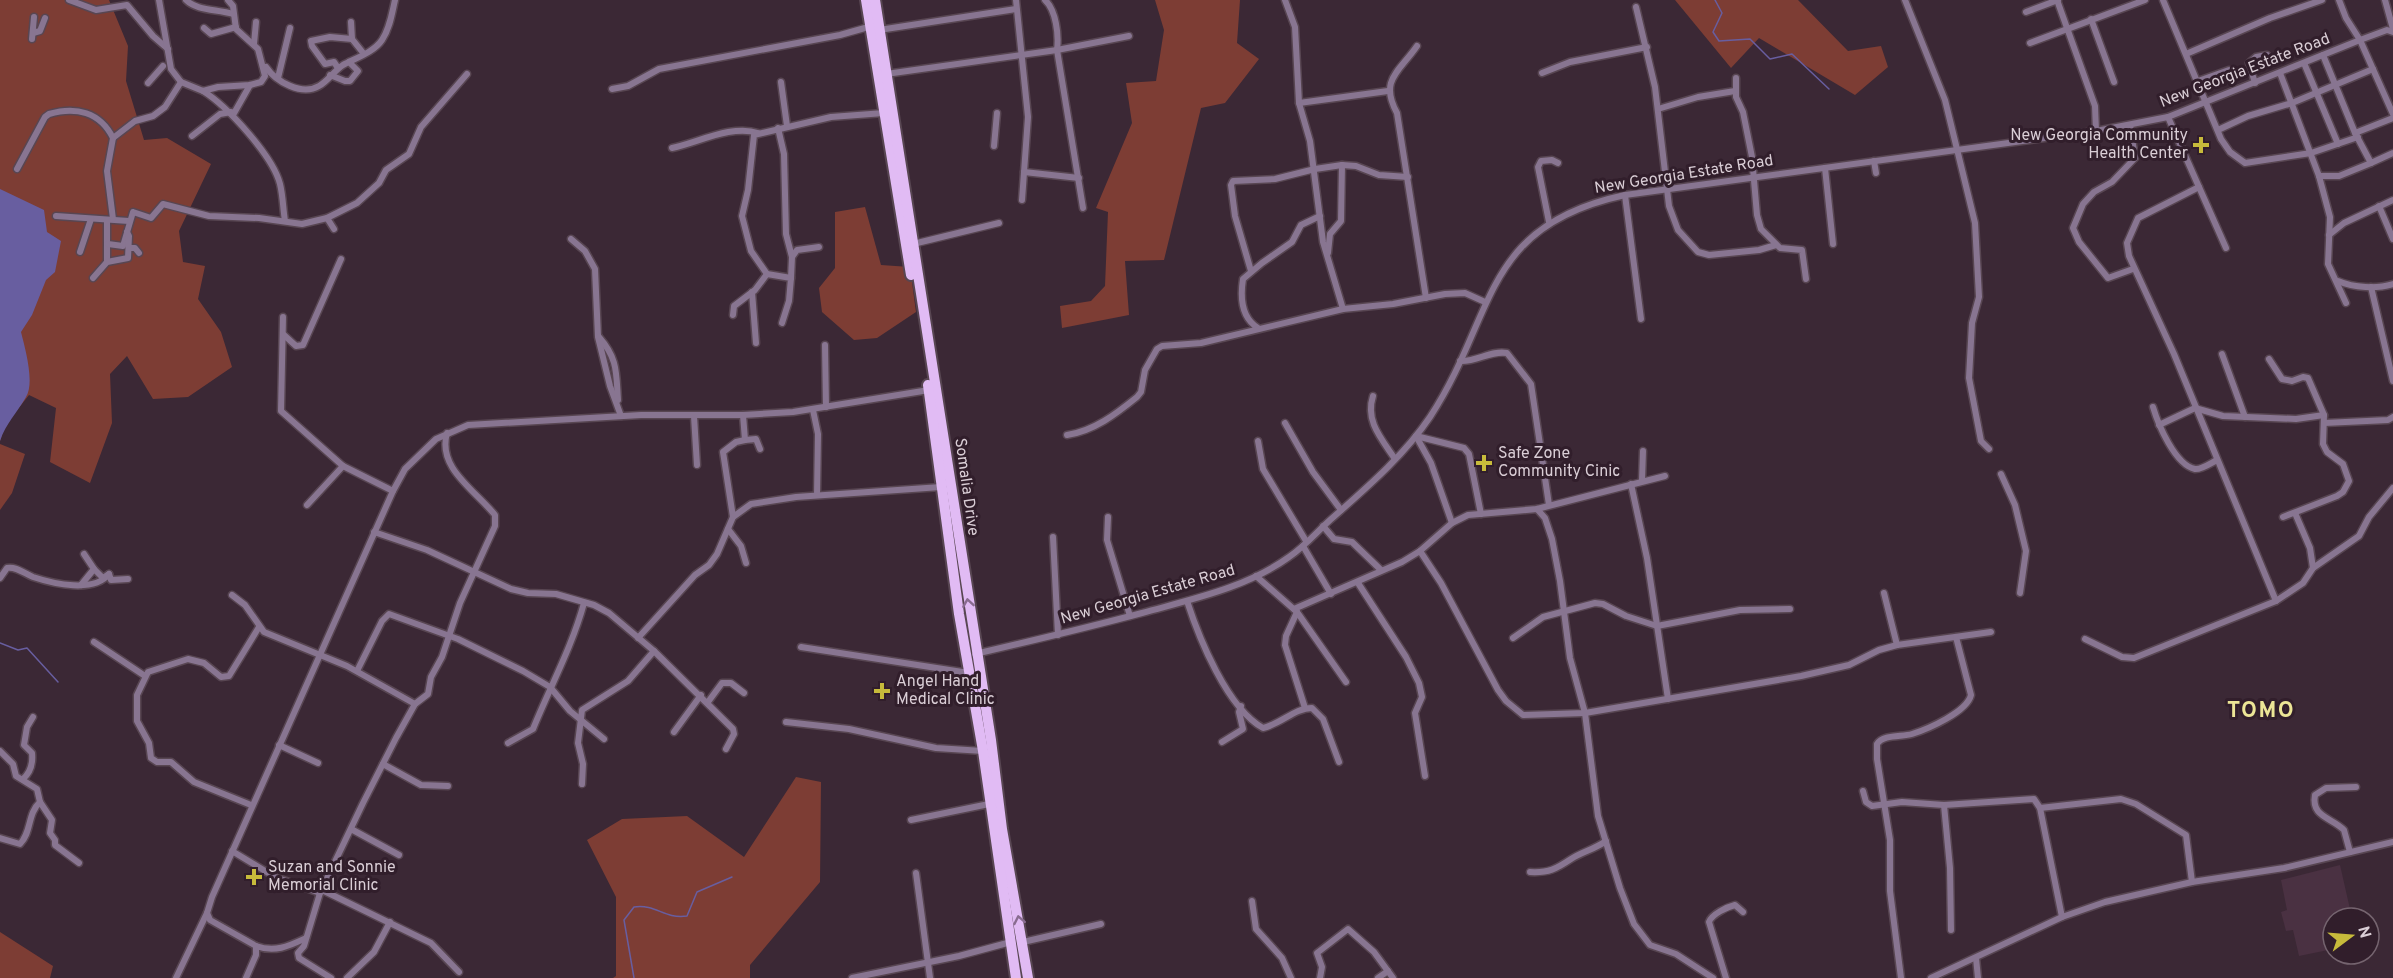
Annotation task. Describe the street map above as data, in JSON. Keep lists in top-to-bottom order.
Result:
{
  "streets": {
    "main road": ["Somalia Drive"],
    "street": ["New Georgia Estate Road"]
  },
  "crossings": [
    ["New Georgia Estate Road", "Somalia Drive"]
  ],
  "districts": ["TOMO"],
  "places": {
    "health": [
      "New Georgia Community Health Center",
      "Safe Zone Community Cinic",
      "Angel Hand Medical Clinic",
      "Suzan and Sonnie Memorial Clinic"
    ]
  },
  "north": "right"
}
